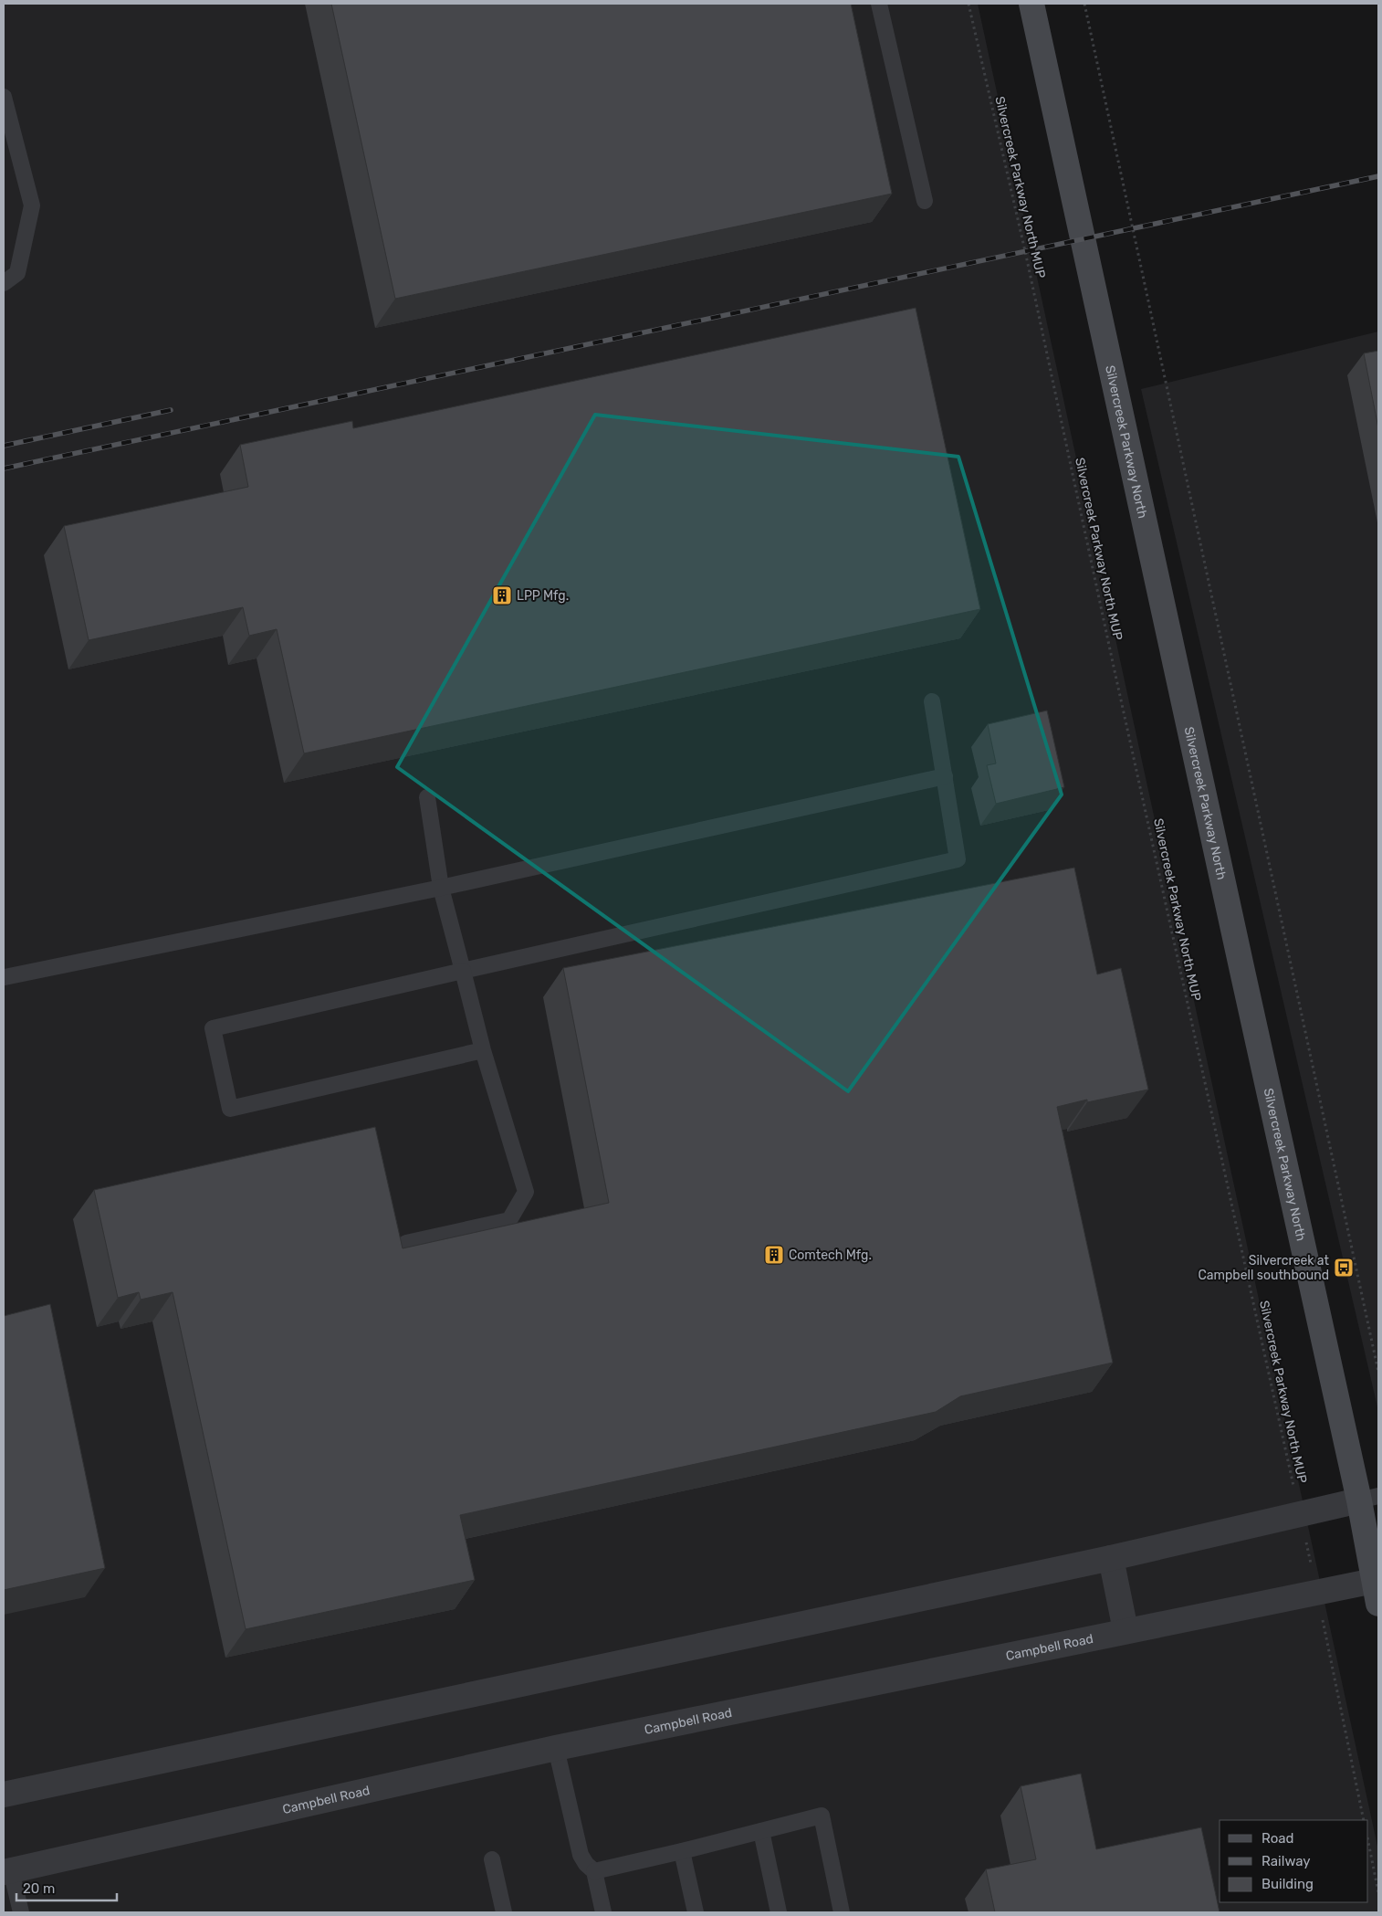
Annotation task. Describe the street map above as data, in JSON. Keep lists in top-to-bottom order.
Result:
{
  "streets": {
    "main road": ["Silvercreek Parkway North"],
    "street": ["Campbell Road"],
    "path": ["Silvercreek Parkway North MUP"]
  },
  "crossings": [
    ["Silvercreek Parkway North MUP", "Campbell Road"],
    ["Silvercreek Parkway North", "Campbell Road"]
  ],
  "places": {
    "building": ["LPP Mfg.", "Comtech Mfg."],
    "bus stop": ["Silvercreek at Campbell southbound"]
  },
  "legend": ["Road", "Railway", "Building"],
  "scale_bar": "20 m"
}
